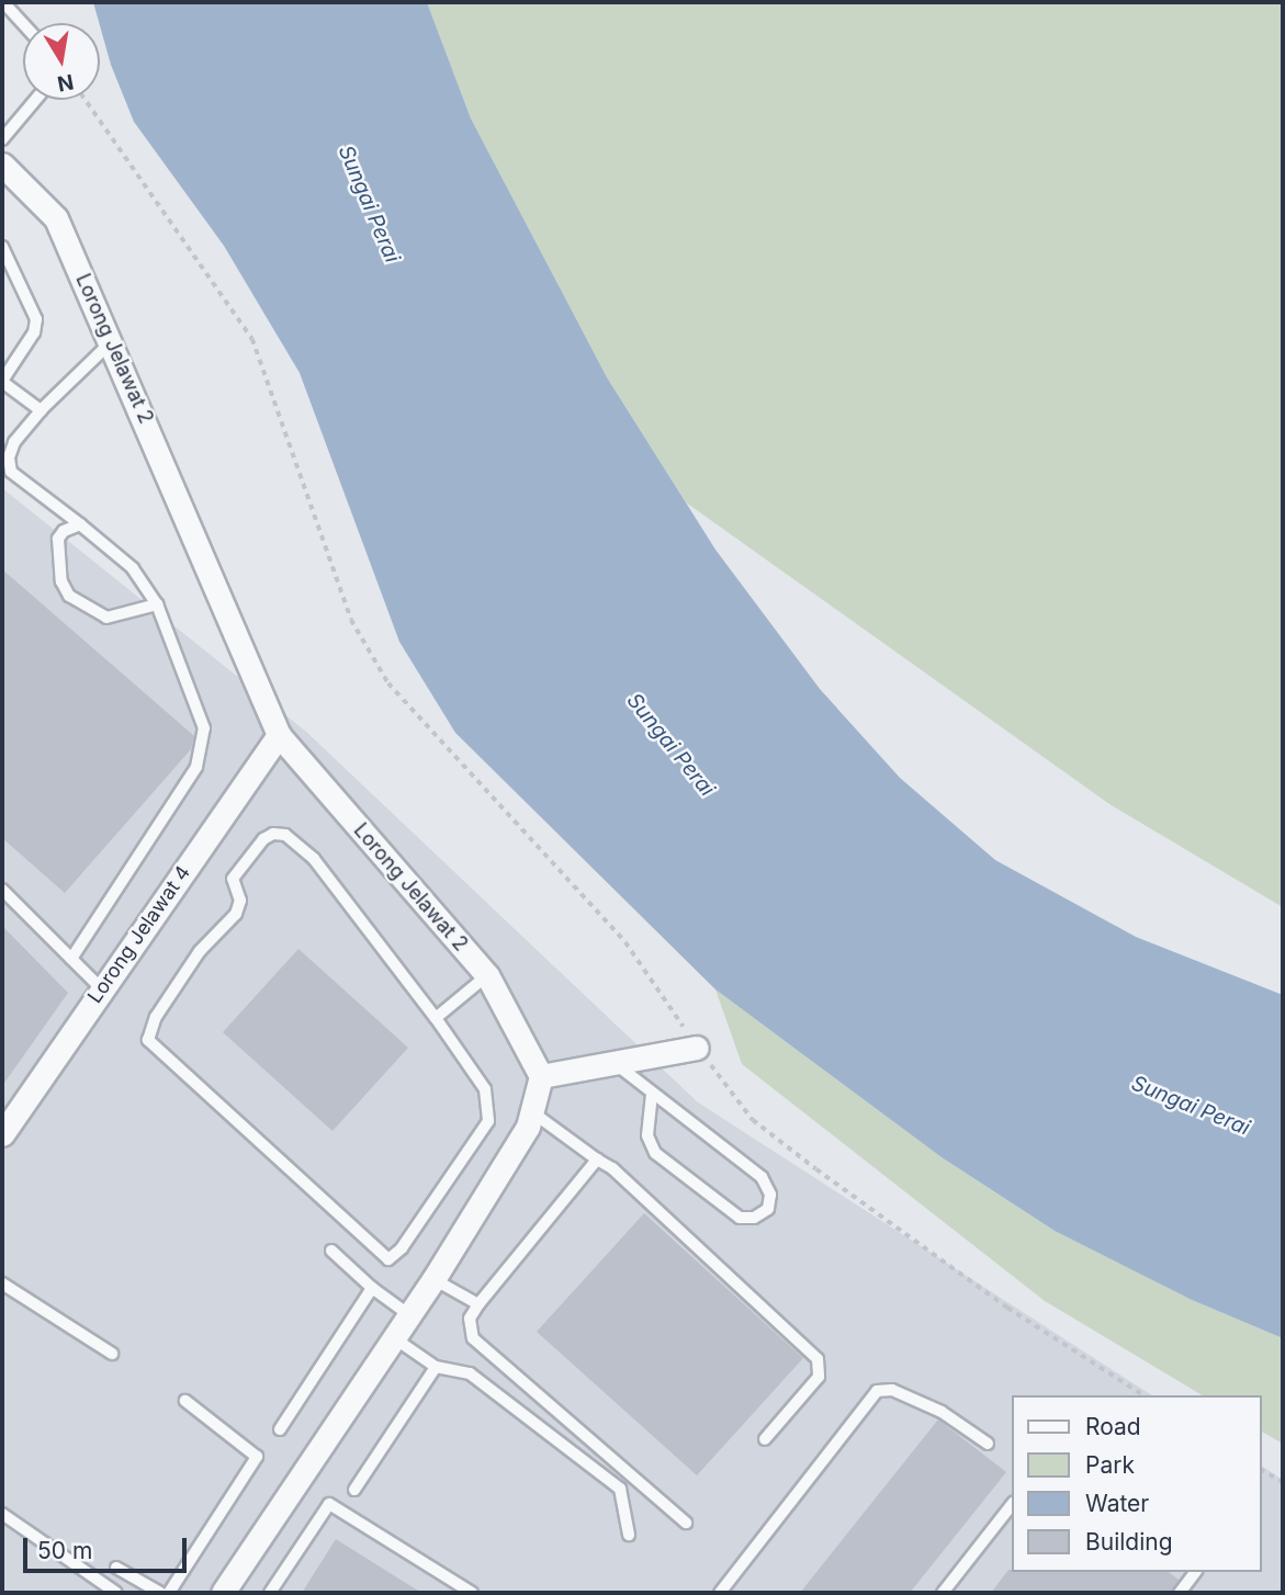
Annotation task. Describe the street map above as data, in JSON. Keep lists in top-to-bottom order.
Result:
{
  "streets": {
    "street": ["Lorong Jelawat 2", "Lorong Jelawat 4"]
  },
  "crossings": [
    ["Lorong Jelawat 2", "Lorong Jelawat 4"]
  ],
  "water": ["Sungai Perai"],
  "legend": [
    "Road",
    "Park",
    "Water",
    "Building"
  ],
  "scale_bar": "50 m",
  "north": "bottom"
}
